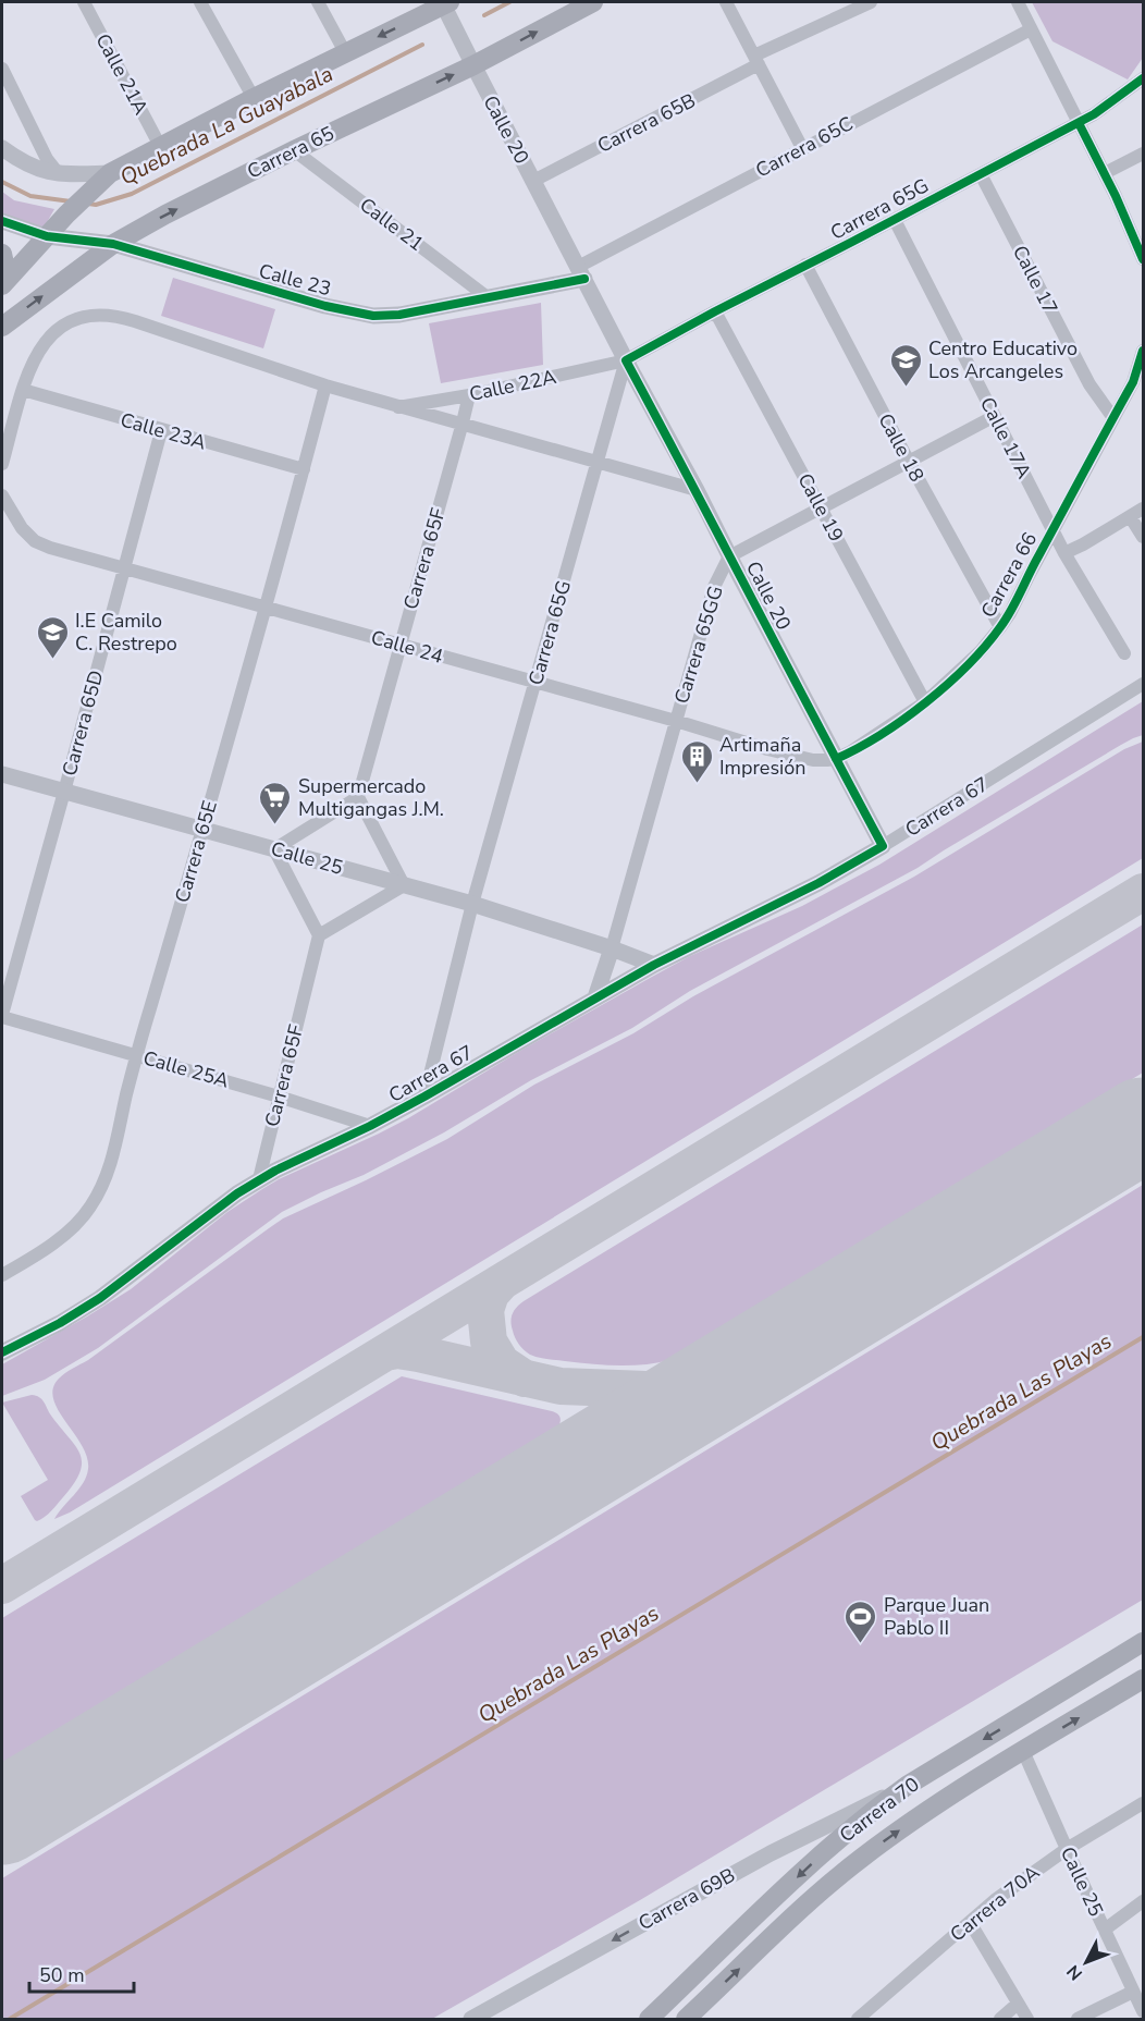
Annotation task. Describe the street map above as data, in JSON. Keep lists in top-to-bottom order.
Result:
{
  "streets": {
    "main road": ["Carrera 65", "Carrera 70"],
    "street": [
      "Calle 21A",
      "Carrera 65B",
      "Calle 20",
      "Carrera 65C",
      "Carrera 65G",
      "Calle 21",
      "Calle 23",
      "Calle 17",
      "Calle 22A",
      "Calle 23A",
      "Calle 17A",
      "Calle 18",
      "Calle 19",
      "Carrera 65F",
      "Carrera 66",
      "Carrera 65GG",
      "Calle 24",
      "Carrera 65D",
      "Carrera 67",
      "Carrera 65E",
      "Calle 25",
      "Calle 25A",
      "Carrera 69B",
      "Carrera 70A"
    ]
  },
  "crossings": [
    ["Carrera 65B", "Calle 20"],
    ["Calle 20", "Carrera 65C"],
    ["Calle 20", "Carrera 65"],
    ["Calle 20", "Carrera 65G"],
    ["Calle 20", "Calle 23"],
    ["Calle 20", "Calle 22A"],
    ["Calle 20", "Carrera 66"],
    ["Calle 20", "Carrera 65GG"],
    ["Calle 20", "Calle 24"],
    ["Calle 20", "Carrera 67"],
    ["Carrera 65C", "Calle 23"],
    ["Carrera 65", "Calle 21"],
    ["Carrera 65", "Calle 23"],
    ["Carrera 65G", "Calle 17"],
    ["Carrera 65G", "Calle 22A"],
    ["Carrera 65G", "Calle 17A"],
    ["Carrera 65G", "Calle 18"],
    ["Carrera 65G", "Calle 19"],
    ["Carrera 65G", "Calle 24"],
    ["Carrera 65G", "Carrera 67"],
    ["Carrera 65G", "Calle 25"],
    ["Calle 21", "Calle 23"],
    ["Calle 17", "Carrera 66"],
    ["Calle 22A", "Carrera 65F"],
    ["Calle 23A", "Carrera 65D"],
    ["Calle 23A", "Carrera 65E"],
    ["Calle 17A", "Carrera 66"],
    ["Calle 18", "Carrera 66"],
    ["Calle 19", "Carrera 66"],
    ["Carrera 65F", "Calle 24"],
    ["Carrera 65F", "Carrera 67"],
    ["Carrera 65F", "Calle 25A"],
    ["Carrera 66", "Calle 24"],
    ["Carrera 65GG", "Calle 24"],
    ["Carrera 65GG", "Calle 25"],
    ["Calle 24", "Carrera 65D"],
    ["Calle 24", "Carrera 65E"],
    ["Carrera 65D", "Calle 25"],
    ["Carrera 65D", "Calle 25A"],
    ["Carrera 67", "Calle 25"],
    ["Carrera 67", "Calle 25A"],
    ["Carrera 65E", "Calle 25"],
    ["Carrera 65E", "Calle 25A"],
    ["Calle 25", "Carrera 70"],
    ["Calle 25", "Carrera 70A"],
    ["Carrera 70", "Carrera 69B"]
  ],
  "one_way": ["Carrera 69B"],
  "water": ["Quebrada La Guayabala", "Quebrada Las Playas"],
  "places": {
    "school or university": ["Centro Educativo Los Arcangeles", "I.E Camilo C. Restrepo"],
    "building": ["Artimaña Impresión"],
    "supermarket": ["Supermercado Multigangas J.M."],
    "sports": ["Parque Juan Pablo II"]
  },
  "scale_bar": "50 m",
  "north": "bottom left"
}
